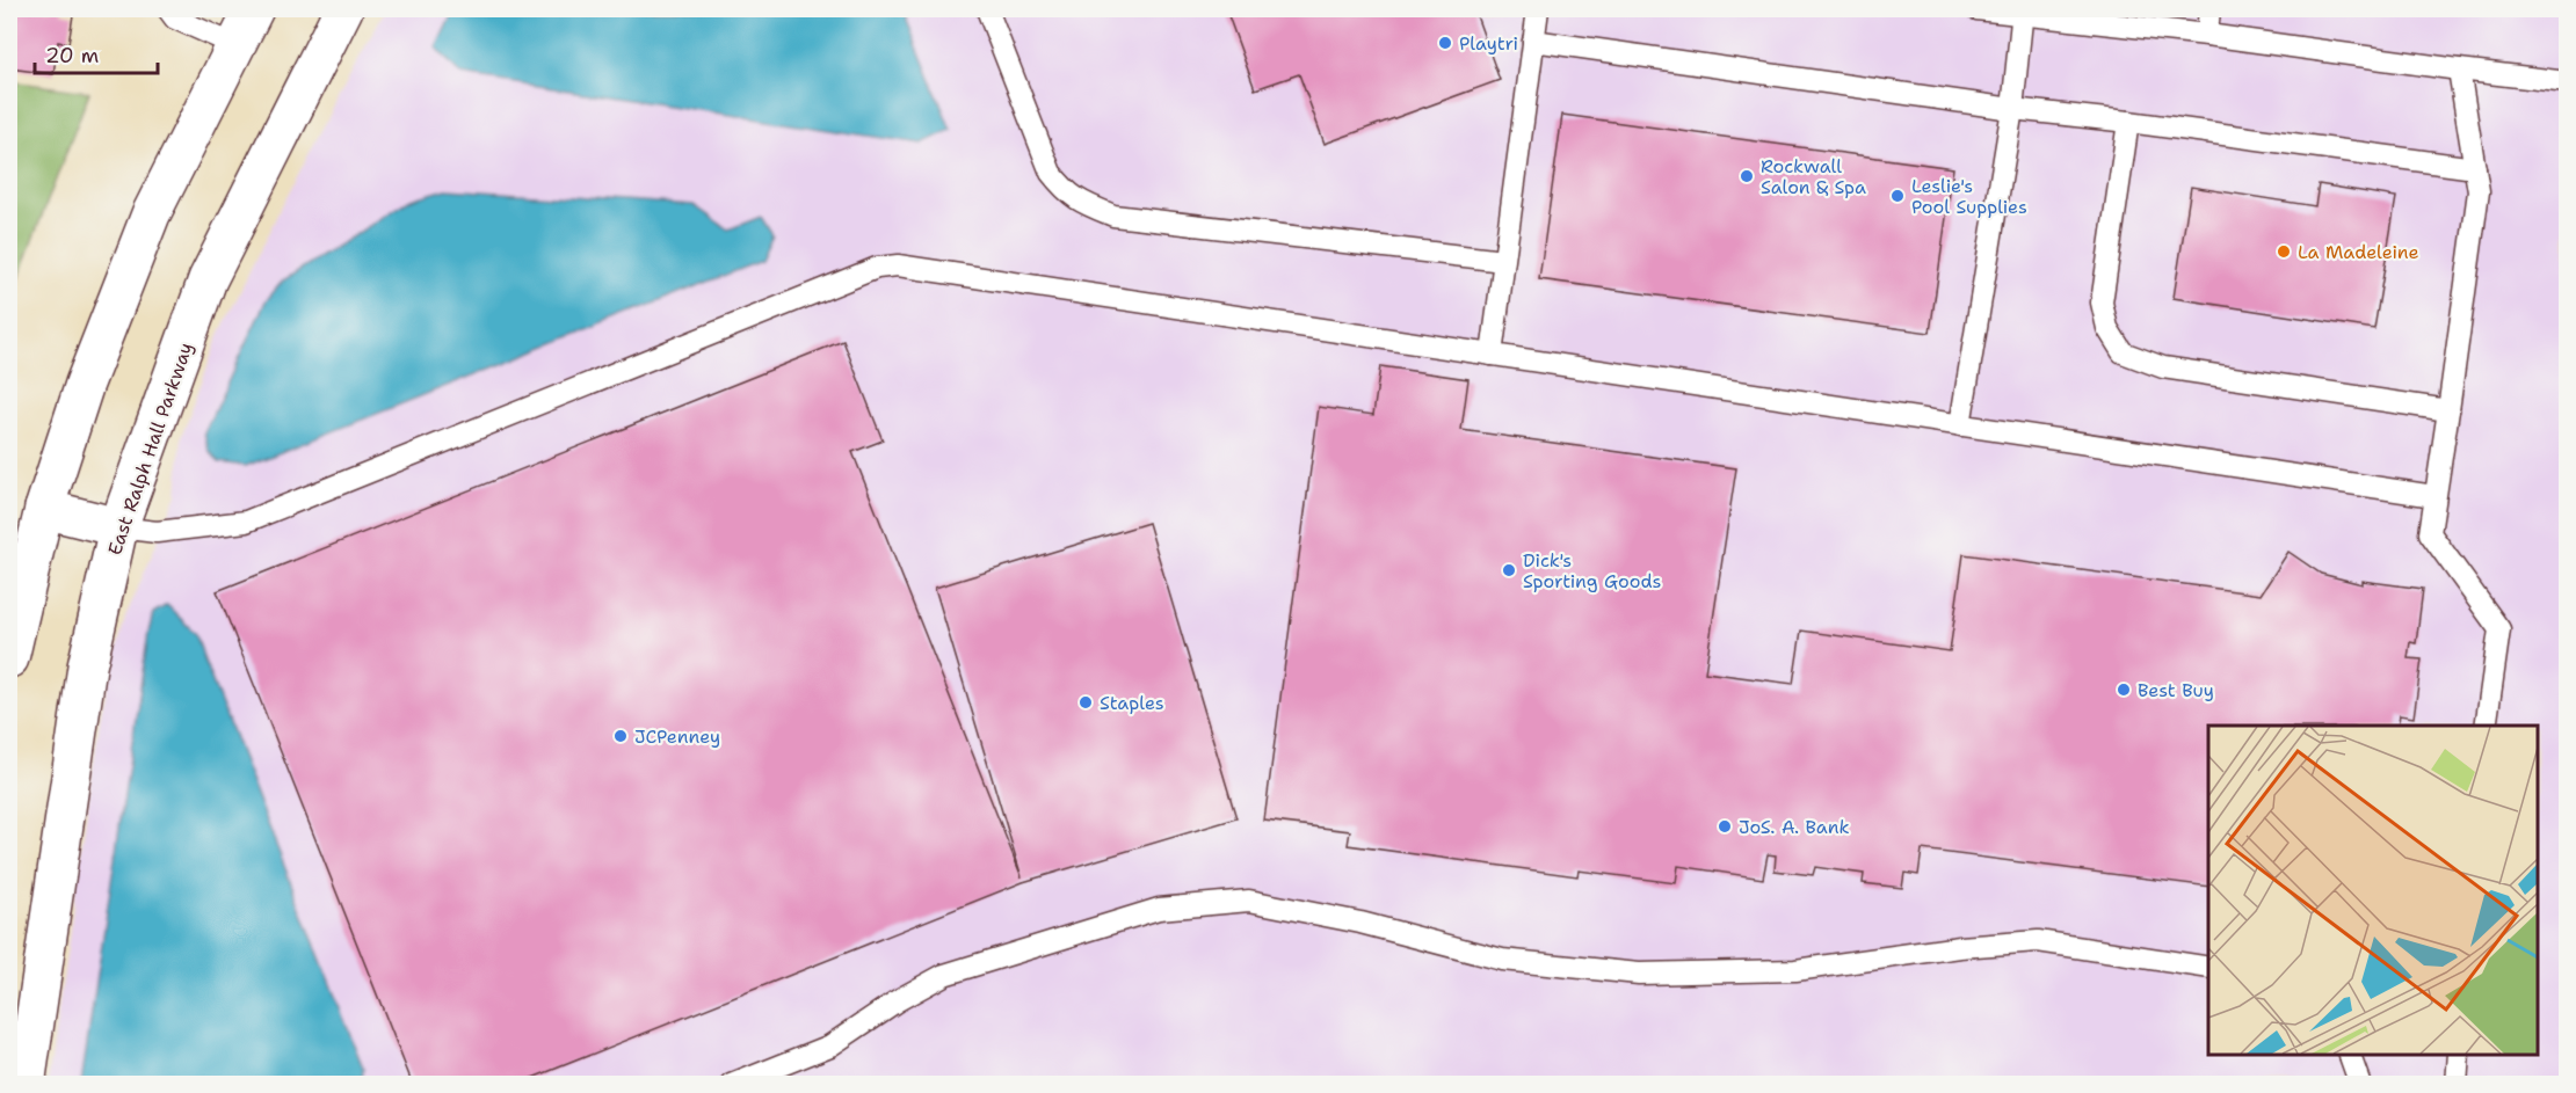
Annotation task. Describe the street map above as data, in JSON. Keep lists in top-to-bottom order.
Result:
{
  "streets": {
    "main road": ["East Ralph Hall Parkway"]
  },
  "places": [
    "Playtri",
    "Rockwall Salon & Spa",
    "Leslie's Pool Supplies",
    "La Madeleine",
    "Dick's Sporting Goods",
    "Best Buy",
    "Staples",
    "JCPenney",
    "JoS. A. Bank"
  ],
  "scale_bar": "20 m"
}
